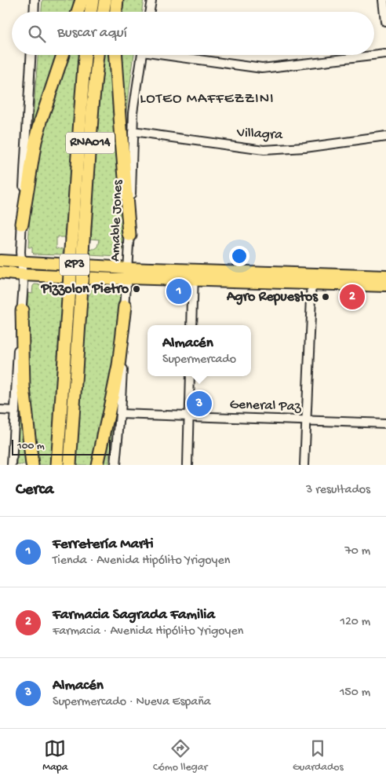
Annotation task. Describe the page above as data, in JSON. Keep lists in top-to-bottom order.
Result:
{
  "streets": {
    "highway": ["RNA014"],
    "main road": ["RP3"],
    "street": ["Villagra", "Amable Jones", "General Paz"]
  },
  "crossings": [
    ["Villagra", "Amable Jones"],
    ["Amable Jones", "RP3"],
    ["Amable Jones", "General Paz"]
  ],
  "districts": ["LOTEO MAFFEZZINI"],
  "places": ["Pizzolon Pietro", "Agro Repuestos"],
  "scale_bar": "100 m",
  "page": {
    "search": "Buscar aquí",
    "pins": ["1", "2", "3"],
    "popup": ["Almacén", "Supermercado"],
    "scale": "100 m",
    "heading": ["Cerca", "3 resultados"],
    "list": [
      {
        "mark": "1",
        "name": "Ferretería Marti",
        "note": "Tienda · Avenida Hipólito Yrigoyen",
        "value": "70 m"
      },
      {
        "mark": "2",
        "name": "Farmacia Sagrada Familia",
        "note": "Farmacia · Avenida Hipólito Yrigoyen",
        "value": "120 m"
      },
      {
        "mark": "3",
        "name": "Almacén",
        "note": "Supermercado · Nueva España",
        "value": "150 m"
      }
    ],
    "nav": ["Mapa", "Cómo llegar", "Guardados"]
  }
}
